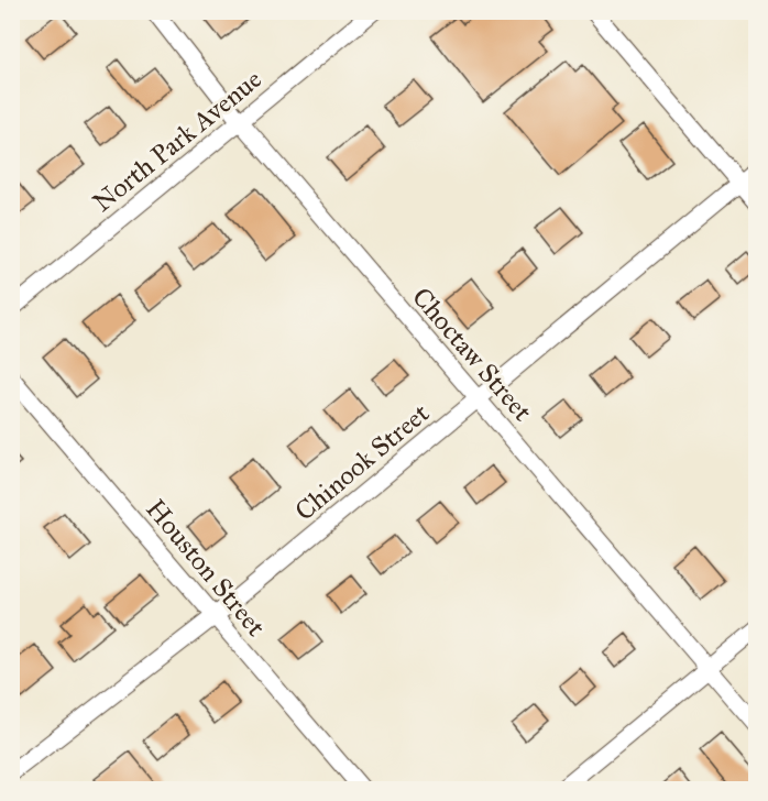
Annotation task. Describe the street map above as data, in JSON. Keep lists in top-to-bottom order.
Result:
{
  "streets": {
    "street": [
      "North Park Avenue",
      "Choctaw Street",
      "Chinook Street",
      "Houston Street"
    ]
  },
  "crossings": [
    ["North Park Avenue", "Choctaw Street"],
    ["Choctaw Street", "Chinook Street"],
    ["Chinook Street", "Houston Street"]
  ]
}
